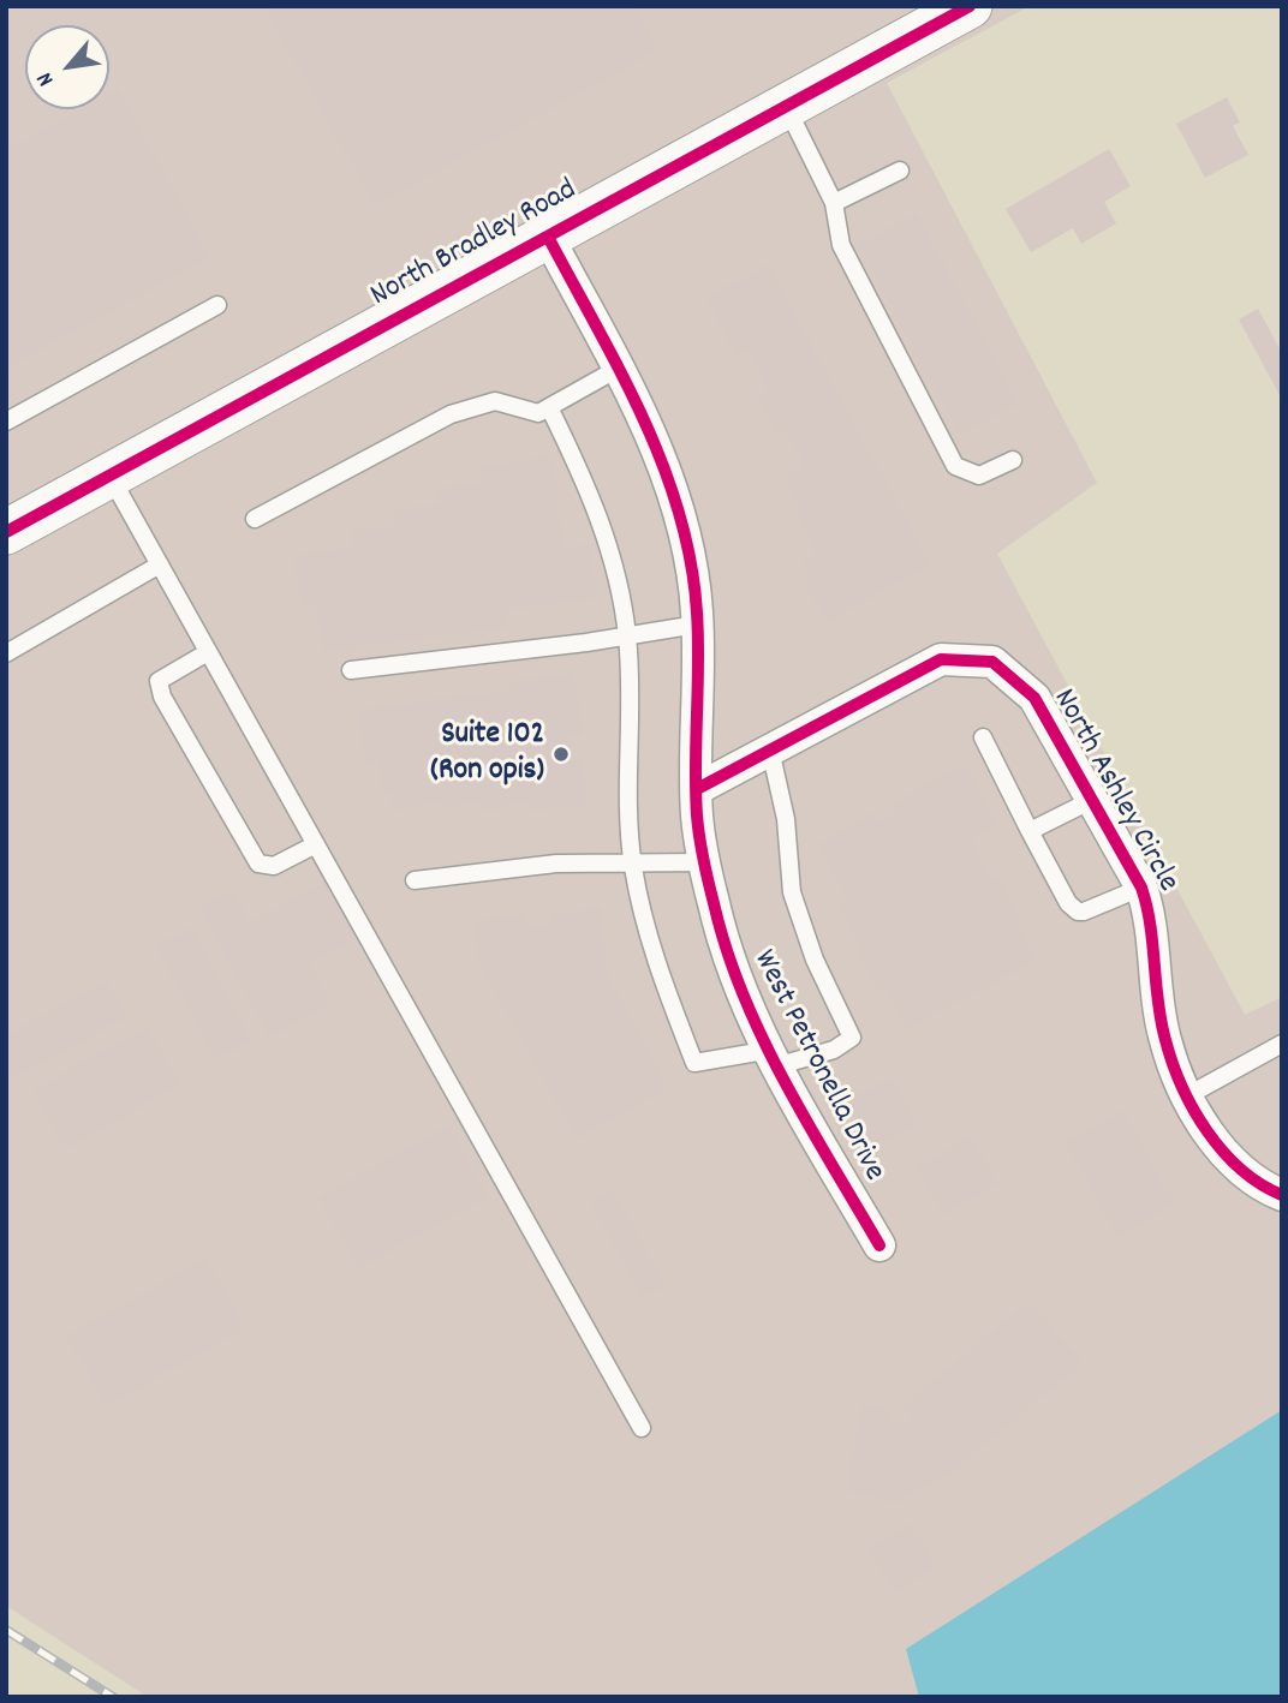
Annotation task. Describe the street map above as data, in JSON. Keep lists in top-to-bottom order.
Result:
{
  "streets": {
    "street": ["North Bradley Road", "North Ashley Circle", "West Petronella Drive"]
  },
  "crossings": [
    ["North Bradley Road", "West Petronella Drive"],
    ["North Ashley Circle", "West Petronella Drive"]
  ],
  "places": ["Suite 102 (Ron opis)"],
  "north": "bottom left"
}
